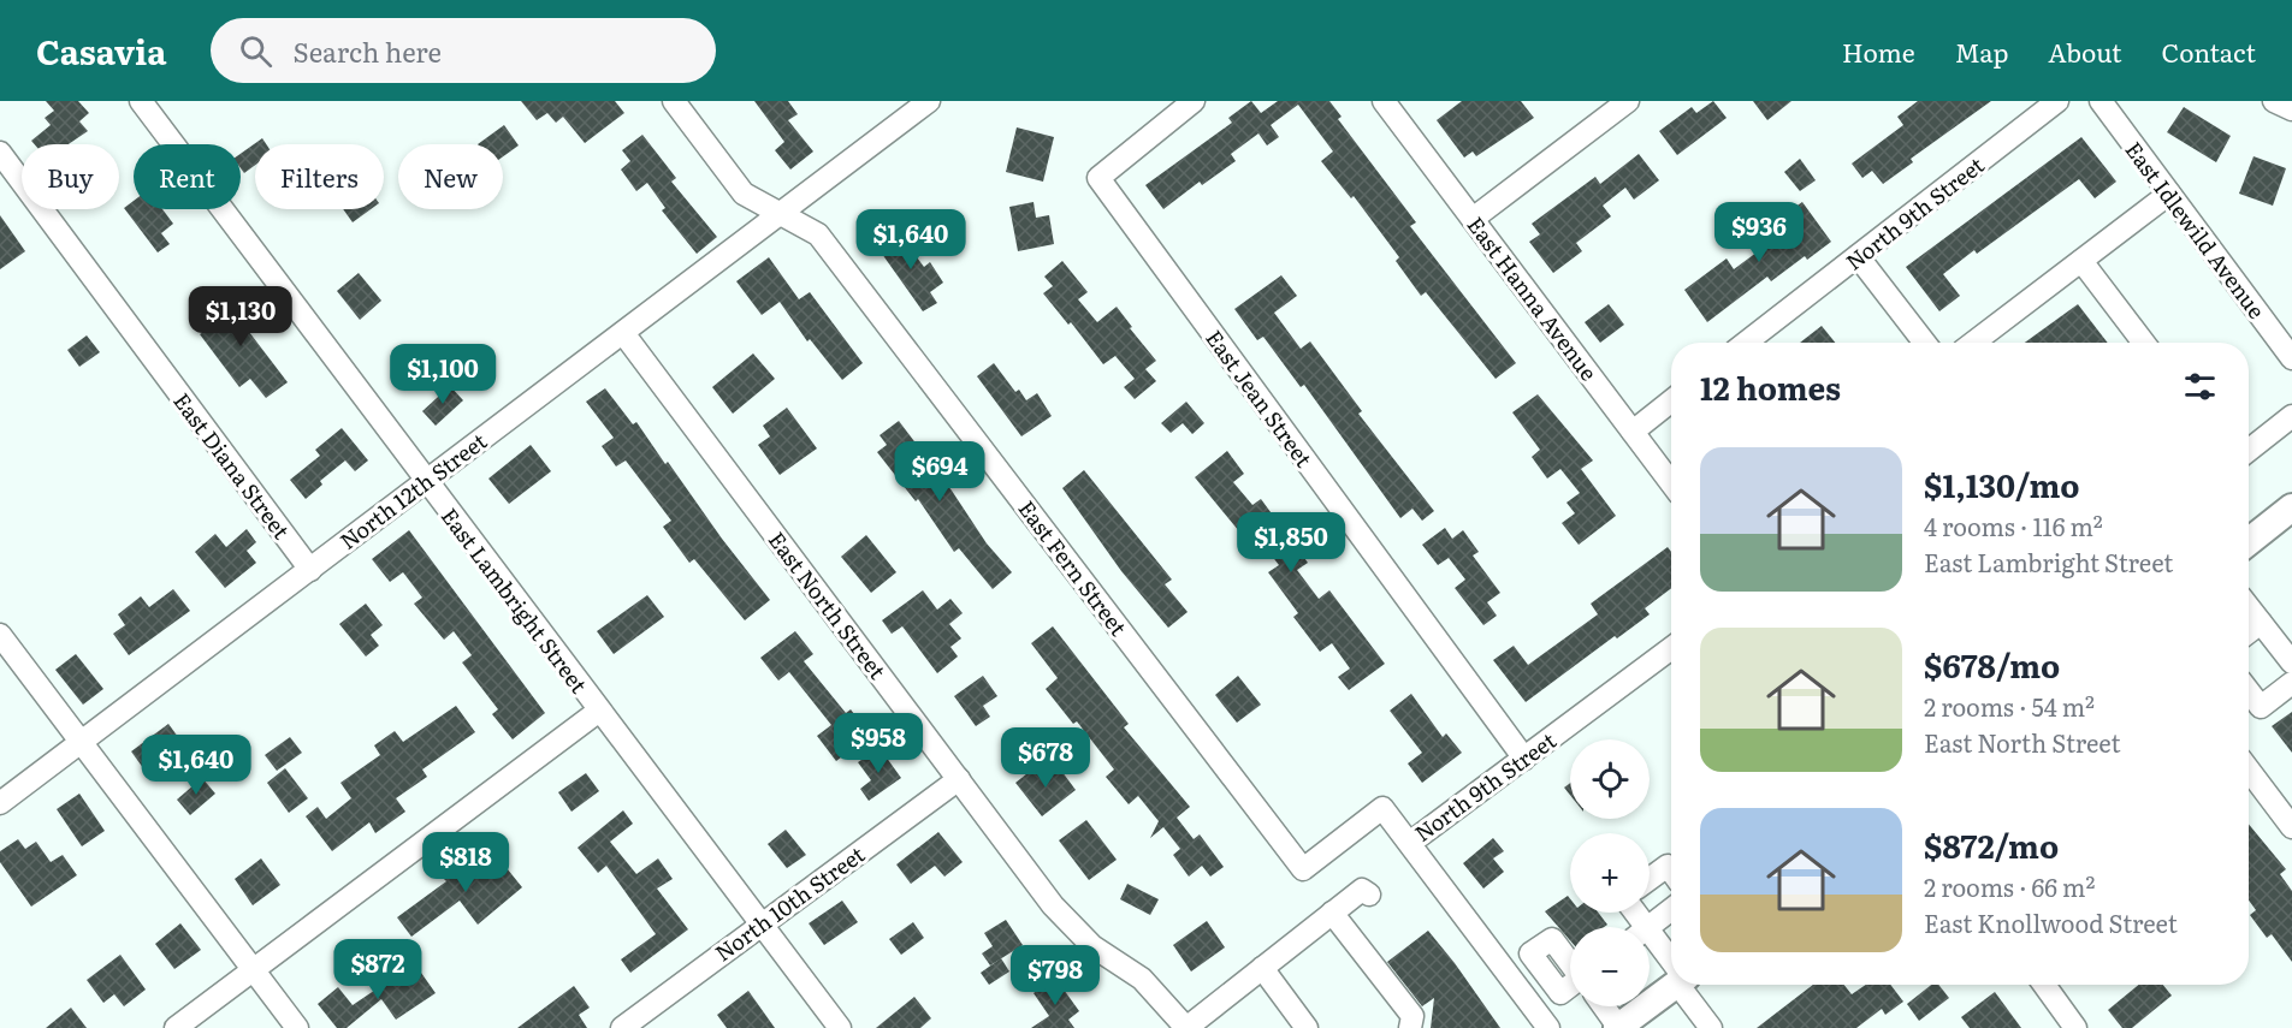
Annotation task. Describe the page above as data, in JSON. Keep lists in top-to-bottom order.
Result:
{
  "streets": {
    "street": [
      "North 9th Street",
      "East Idlewild Avenue",
      "East Hanna Avenue",
      "East Jean Street",
      "East Diana Street",
      "North 12th Street",
      "East Fern Street",
      "East Lambright Street",
      "East North Street",
      "North 10th Street"
    ]
  },
  "crossings": [
    ["North 9th Street", "East Jean Street"],
    ["North 9th Street", "East Fern Street"],
    ["East Diana Street", "North 12th Street"],
    ["North 12th Street", "East Fern Street"],
    ["North 12th Street", "East Lambright Street"],
    ["North 12th Street", "East North Street"],
    ["East Lambright Street", "North 10th Street"],
    ["East North Street", "North 10th Street"]
  ],
  "page": {
    "header": "Casavia",
    "search": "Search here",
    "nav": [
      "Home",
      "Map",
      "About",
      "Contact"
    ],
    "chip": [
      "Buy",
      "Rent",
      "Filters",
      "New"
    ],
    "price": [
      "$936",
      "$1,640",
      "$1,130",
      "$1,100",
      "$694",
      "$1,850",
      "$958",
      "$678",
      "$1,640",
      "$818",
      "$872",
      "$798"
    ],
    "heading": "12 homes",
    "list": [
      {
        "name": "$1,130/mo",
        "note": "4 rooms · 116 m² · East Lambright Street"
      },
      {
        "name": "$678/mo",
        "note": "2 rooms · 54 m² · East North Street"
      },
      {
        "name": "$872/mo",
        "note": "2 rooms · 66 m² · East Knollwood Street"
      }
    ],
    "map_buttons": ["+", "−"]
  }
}
